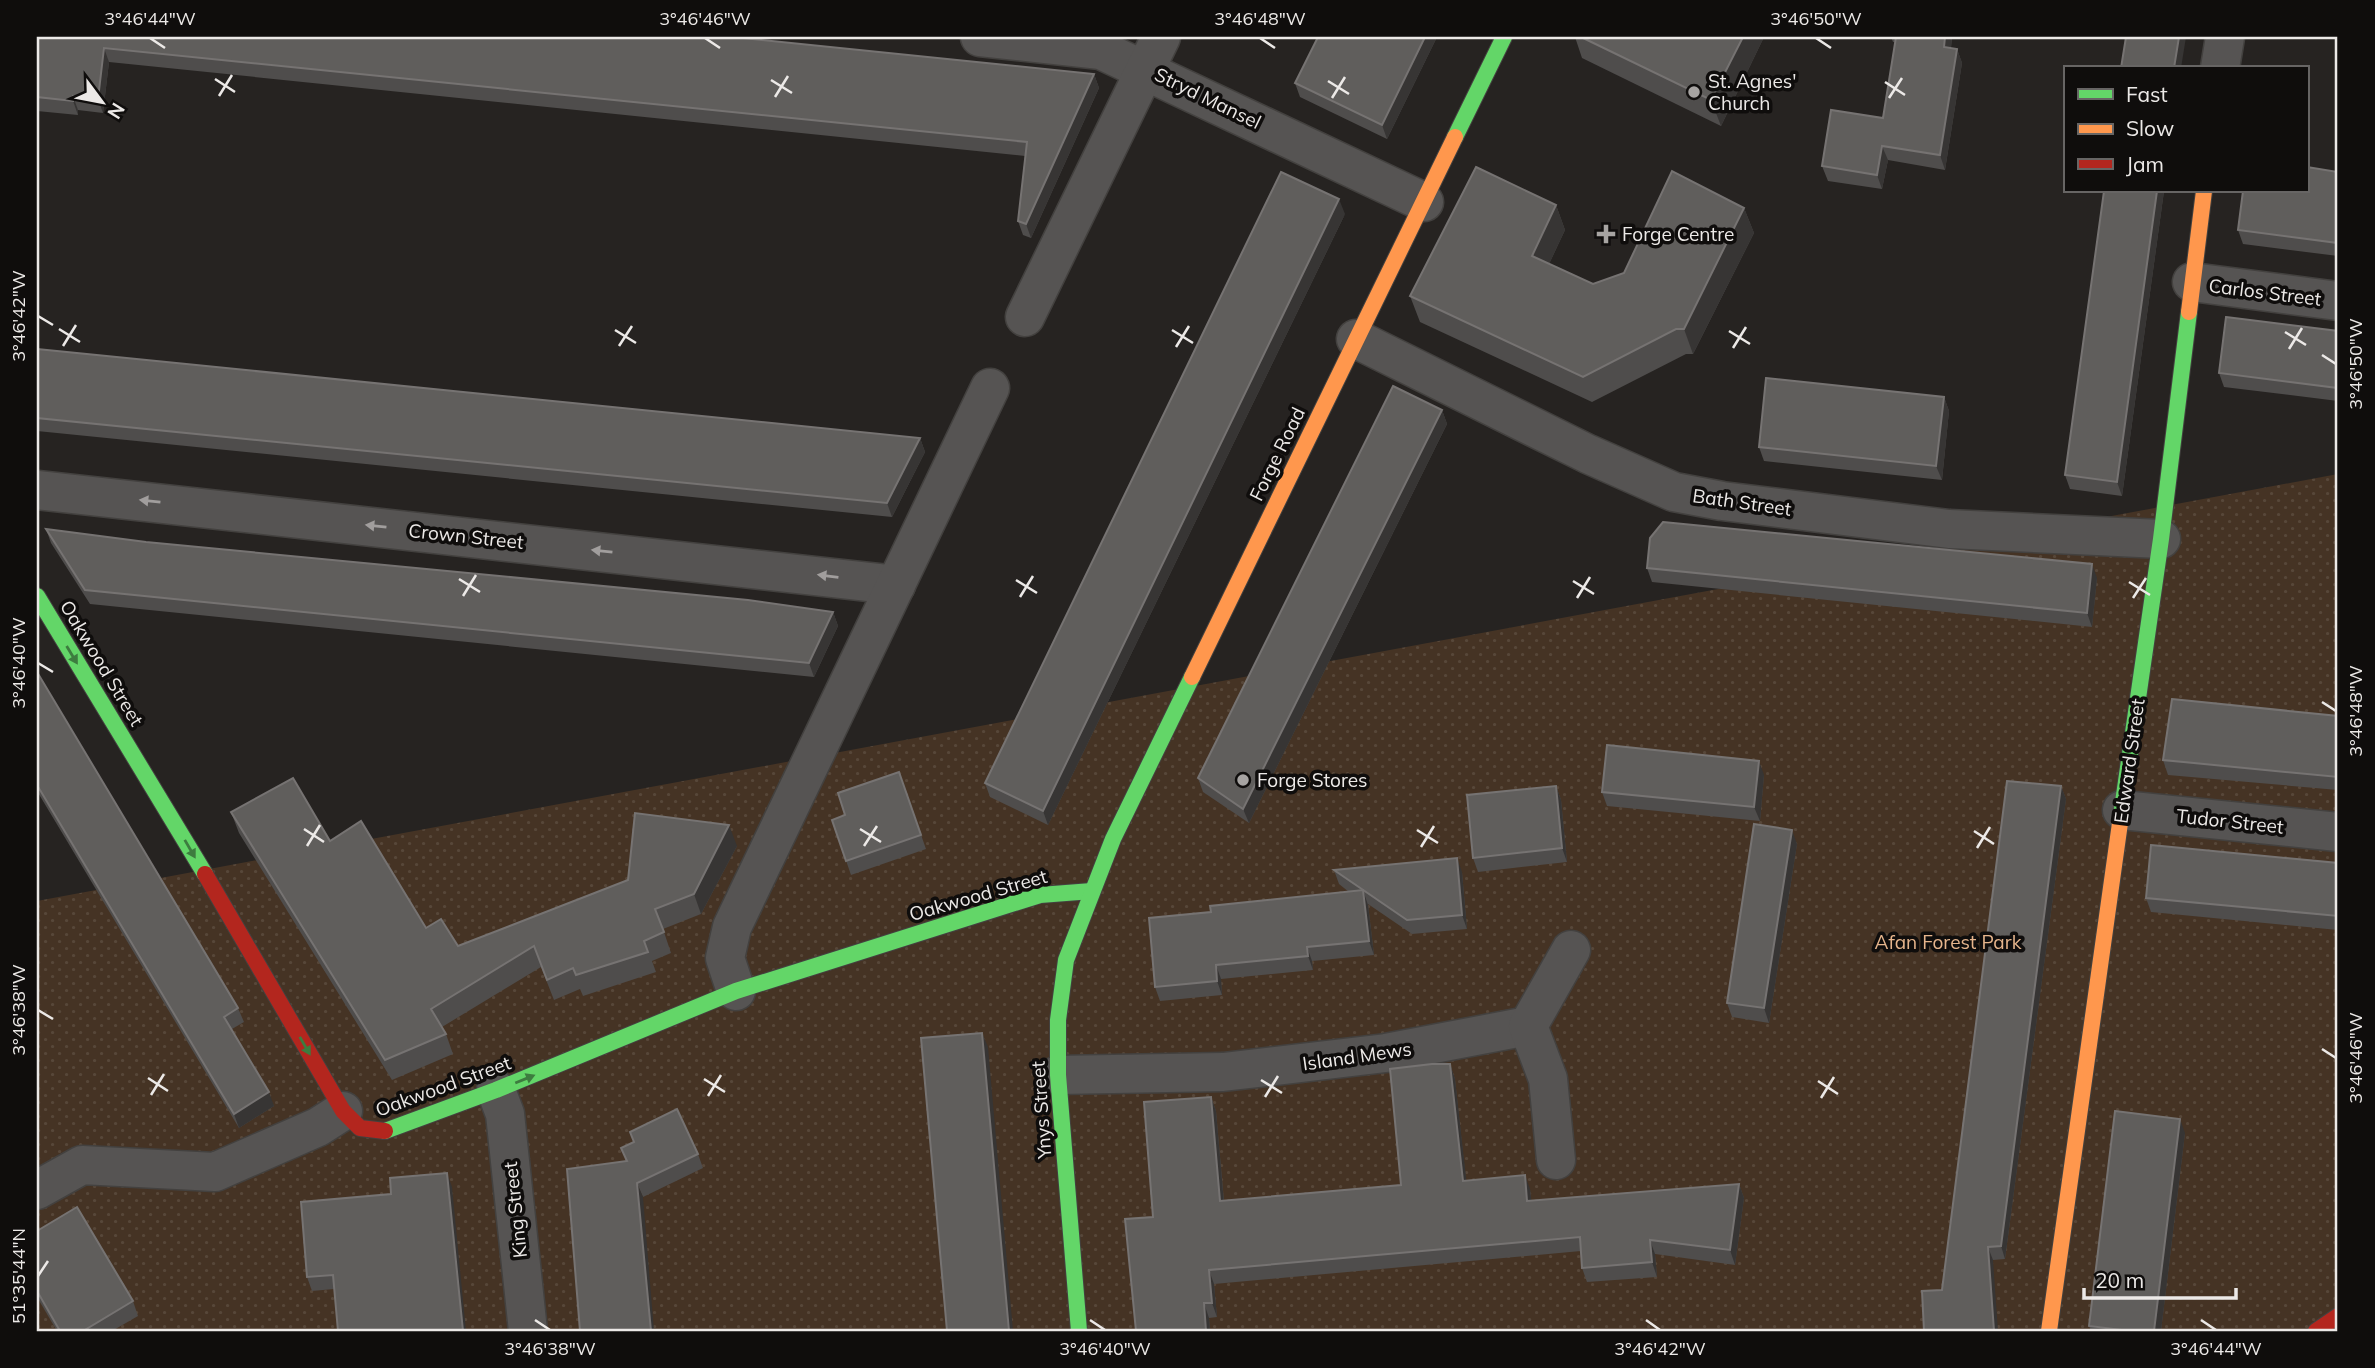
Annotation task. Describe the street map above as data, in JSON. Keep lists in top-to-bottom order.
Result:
{
  "streets": {
    "main road": [
      "Forge Road",
      "Oakwood Street",
      "Edward Street",
      "Ynys Street"
    ],
    "street": [
      "Stryd Mansel",
      "Carlos Street",
      "Bath Street",
      "Crown Street",
      "Tudor Street",
      "Island Mews",
      "King Street"
    ]
  },
  "crossings": [
    ["Stryd Mansel", "Forge Road"],
    ["Carlos Street", "Edward Street"],
    ["Forge Road", "Bath Street"],
    ["Forge Road", "Oakwood Street"],
    ["Forge Road", "Ynys Street"],
    ["Bath Street", "Edward Street"],
    ["Oakwood Street", "Ynys Street"],
    ["Oakwood Street", "King Street"],
    ["Edward Street", "Tudor Street"],
    ["Island Mews", "Ynys Street"]
  ],
  "one_way": ["Crown Street"],
  "parks": ["Afan Forest Park"],
  "places": {
    "other": ["St. Agnes' Church", "Forge Stores"],
    "health": ["Forge Centre"]
  },
  "legend": ["Fast", "Slow", "Jam"],
  "scale_bar": "20 m",
  "north": "bottom right",
  "coordinates": [
    "3°46'44\"W",
    "3°46'46\"W",
    "3°46'48\"W",
    "3°46'50\"W",
    "3°46'42\"W",
    "3°46'40\"W",
    "3°46'38\"W",
    "51°35'44\"N"
  ]
}
